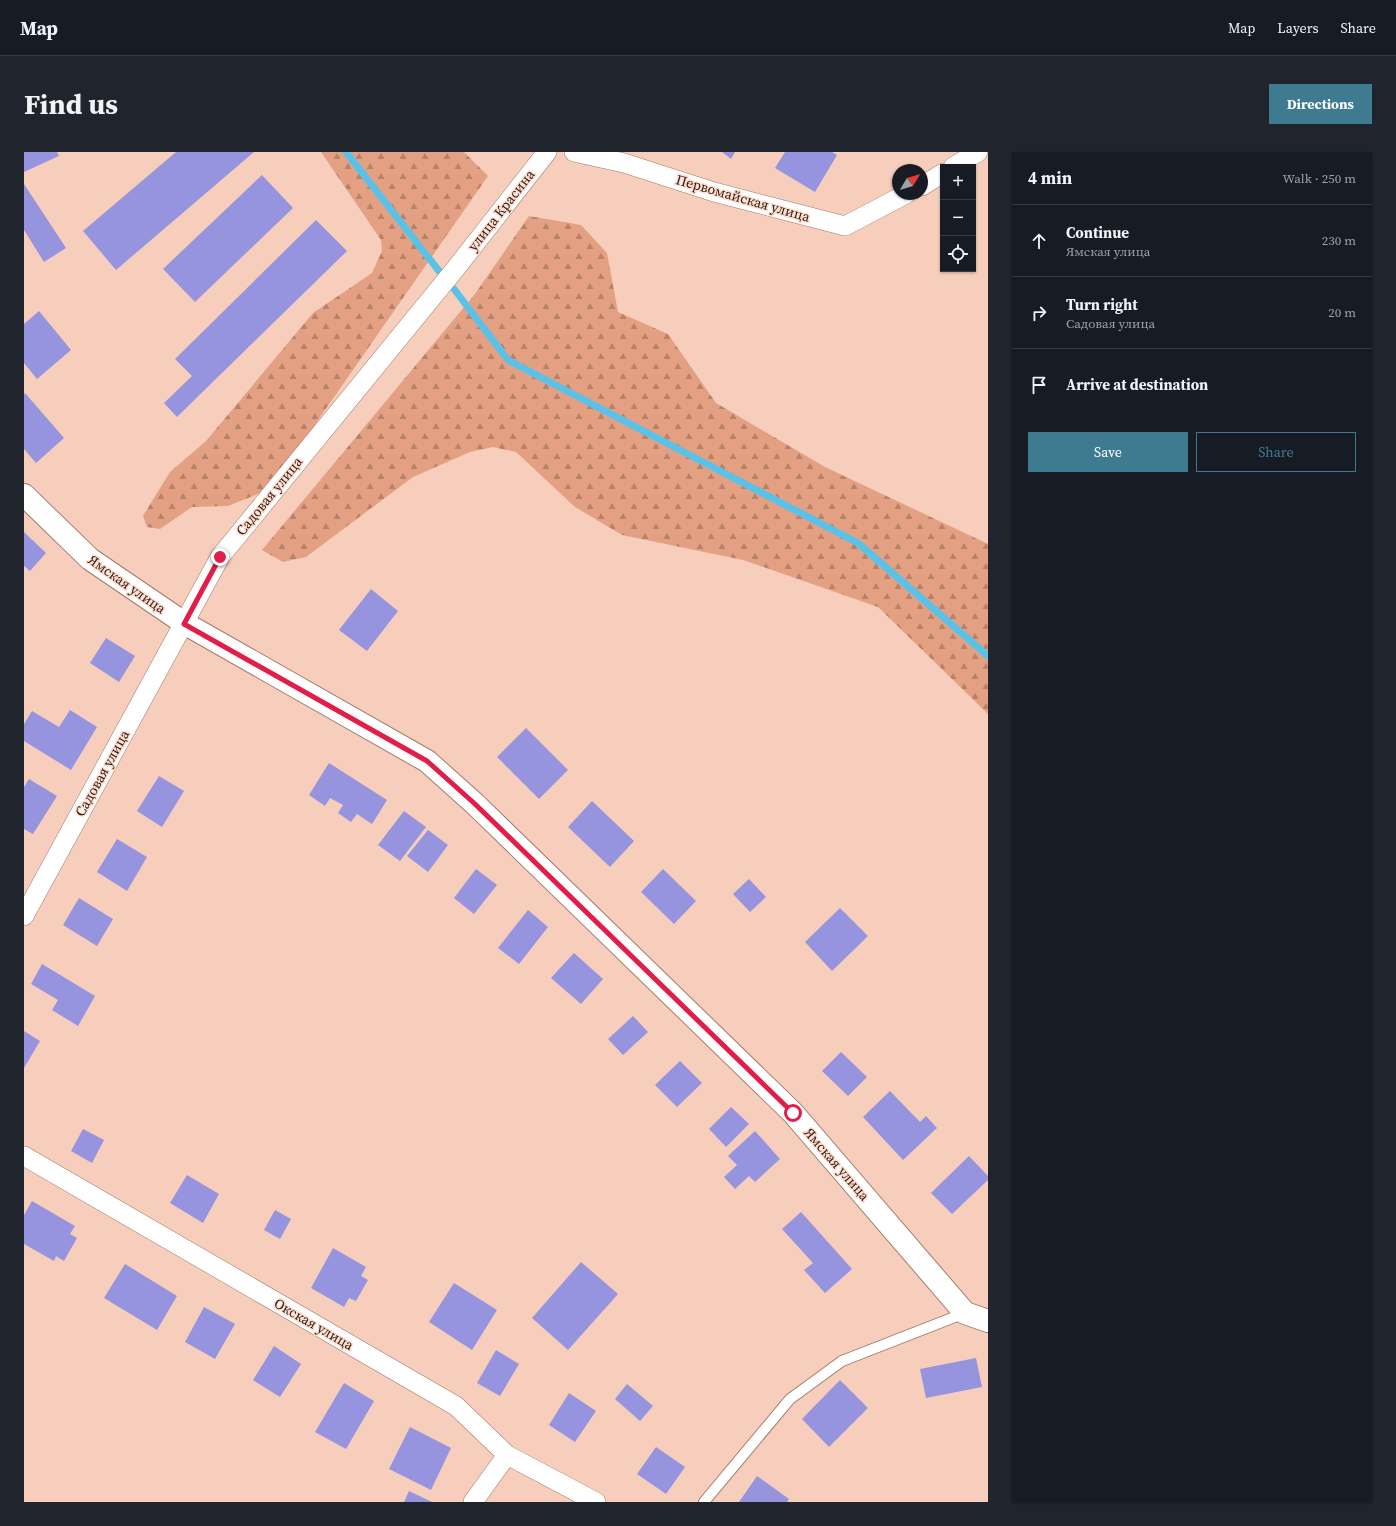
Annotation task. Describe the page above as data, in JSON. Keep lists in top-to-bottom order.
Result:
{
  "streets": {
    "street": [
      "Первомайская улица",
      "улица Красина",
      "Садовая улица",
      "Ямская улица",
      "Окская улица"
    ]
  },
  "crossings": [
    ["улица Красина", "Садовая улица"],
    ["Садовая улица", "Ямская улица"]
  ],
  "north": "top right",
  "page": {
    "header": "Map",
    "nav": ["Map", "Layers", "Share"],
    "buttons": [
      "Directions",
      ["Save", "Share"]
    ],
    "title": "Find us",
    "heading": ["4 min", "Walk · 250 m"],
    "map_buttons": ["+", "−"],
    "list": [
      ["Continue", "Ямская улица", "230 m"],
      ["Turn right", "Садовая улица", "20 m"],
      "Arrive at destination"
    ]
  }
}
